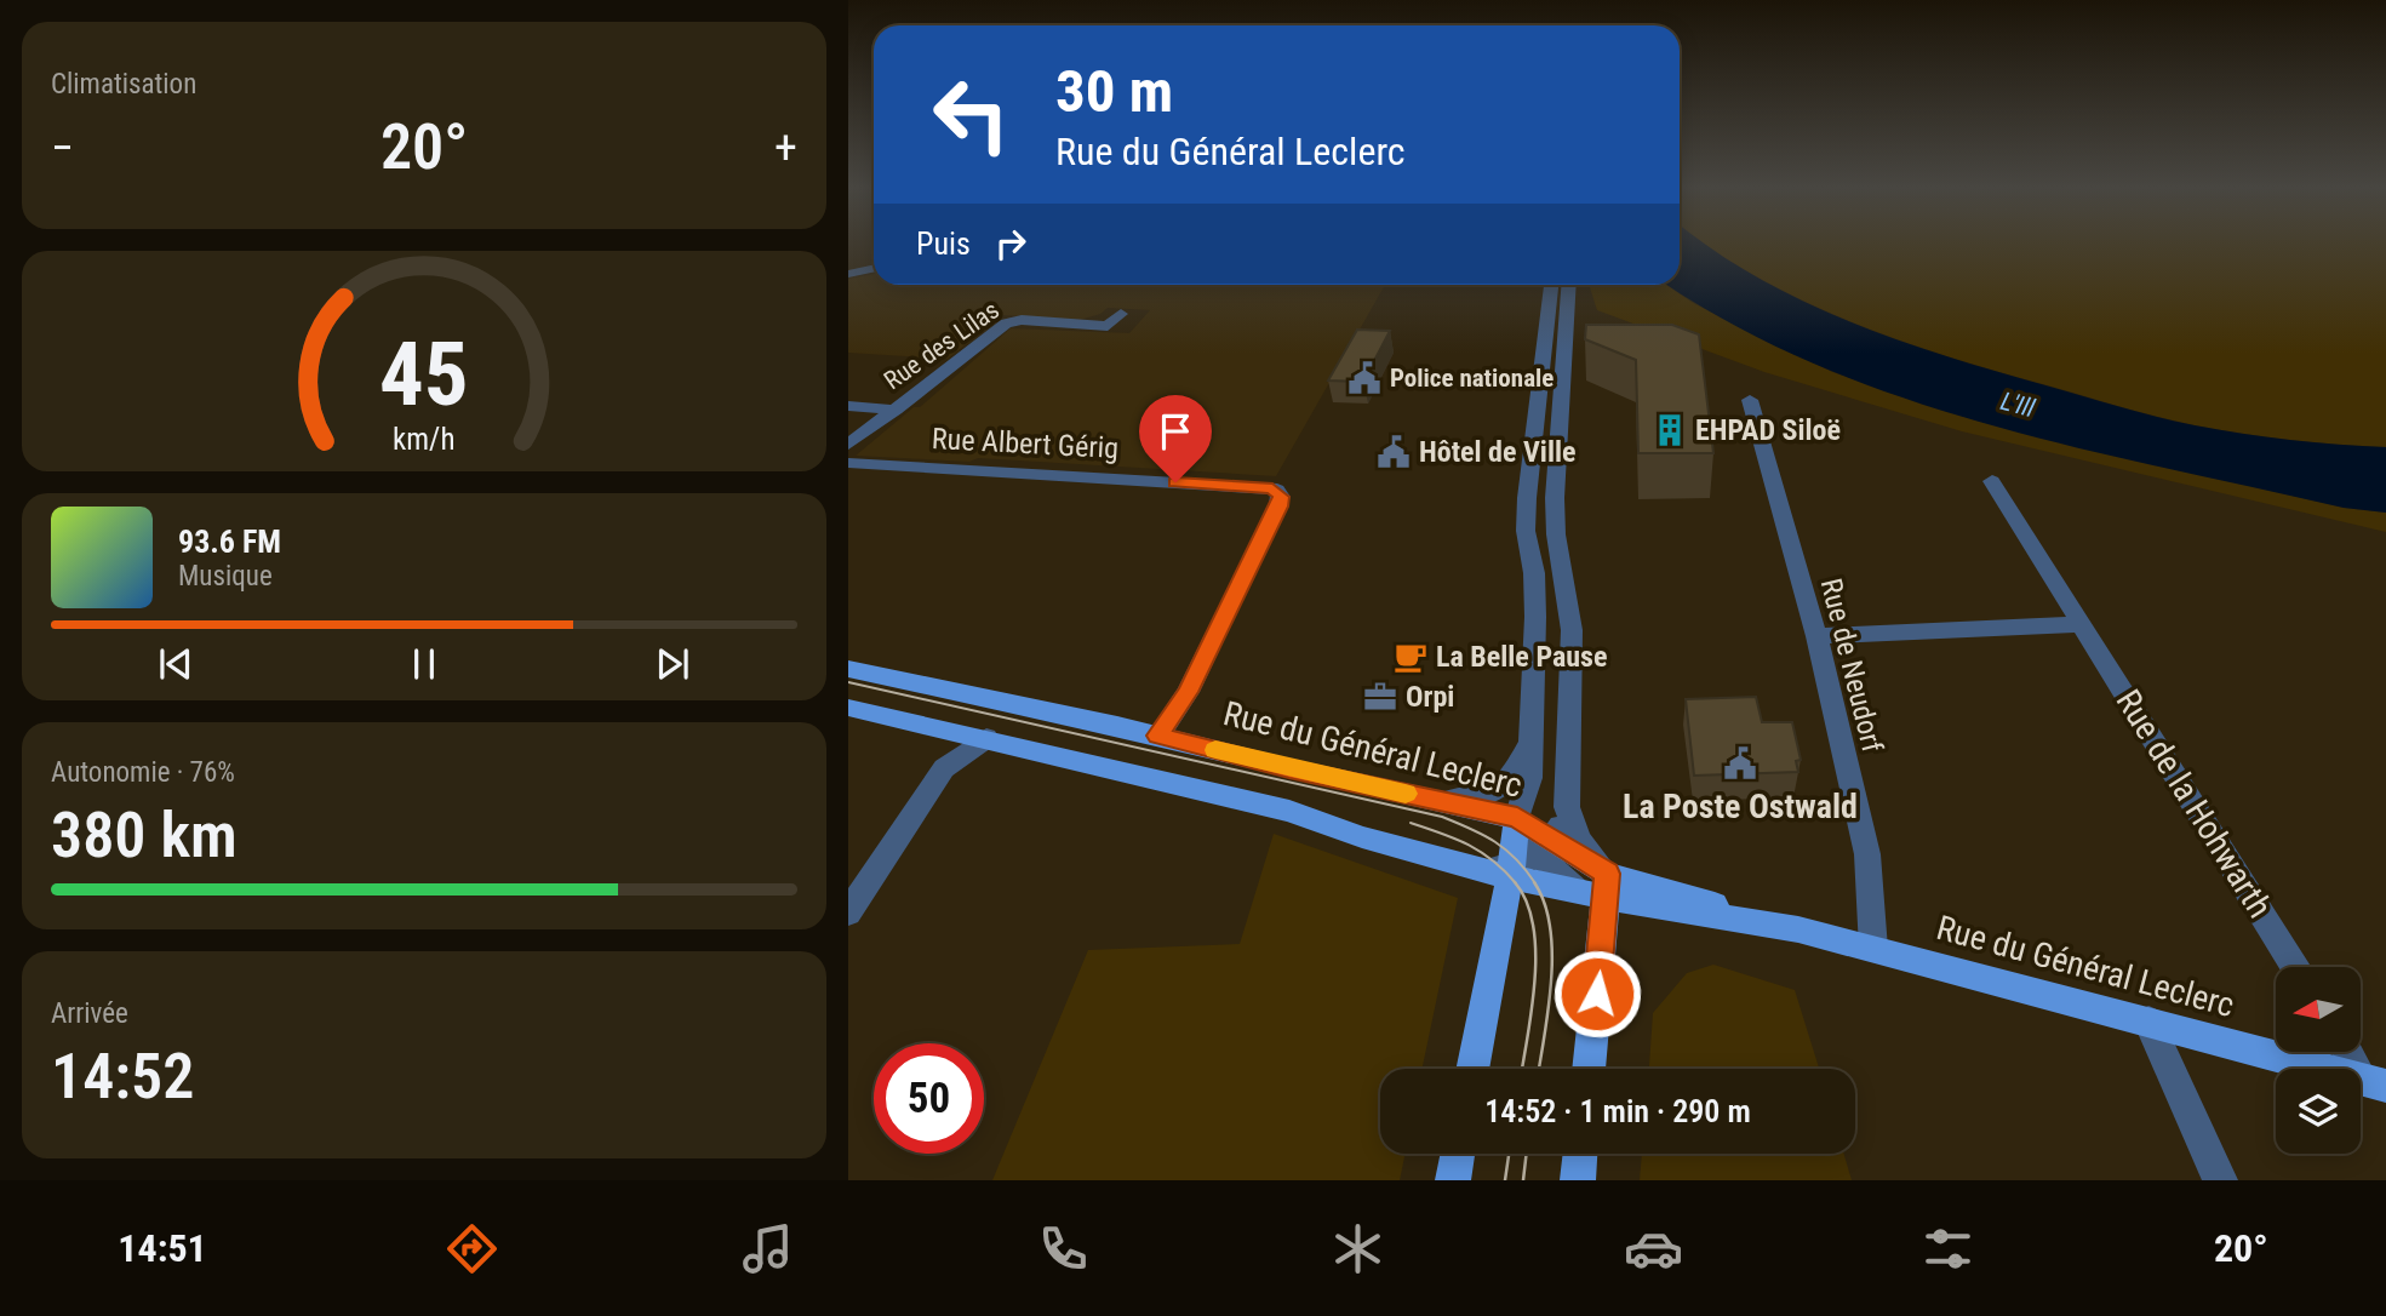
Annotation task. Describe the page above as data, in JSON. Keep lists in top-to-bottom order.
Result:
{
  "streets": {
    "main road": ["Rue du Général Leclerc"],
    "street": [
      "Rue des Lilas",
      "Rue Albert Gérig",
      "Rue de Neudorf",
      "Rue de la Hohwarth"
    ]
  },
  "crossings": [
    ["Rue Albert Gérig", "Rue du Général Leclerc"],
    ["Rue de Neudorf", "Rue du Général Leclerc"]
  ],
  "water": ["L'Ill"],
  "places": {
    "public building": ["Police nationale", "Hôtel de Ville", "La Poste Ostwald"],
    "building": ["EHPAD Siloë"],
    "cafe": ["La Belle Pause"],
    "office": ["Orpi"]
  },
  "north": "left",
  "page": {
    "tile": [
      "Climatisation",
      ["Autonomie · 76%", "380 km"],
      ["Arrivée", "14:52"]
    ],
    "turn": ["30 m", "Rue du Général Leclerc"],
    "heat": ["−", "20°", "+"],
    "then": "Puis",
    "song": ["93.6 FM", "Musique"],
    "limit": "50",
    "trip": "14:52 · 1 min · 290 m",
    "tabs": ["14:51", "20°"],
    "gauge": ["45", "km/h"]
  }
}
